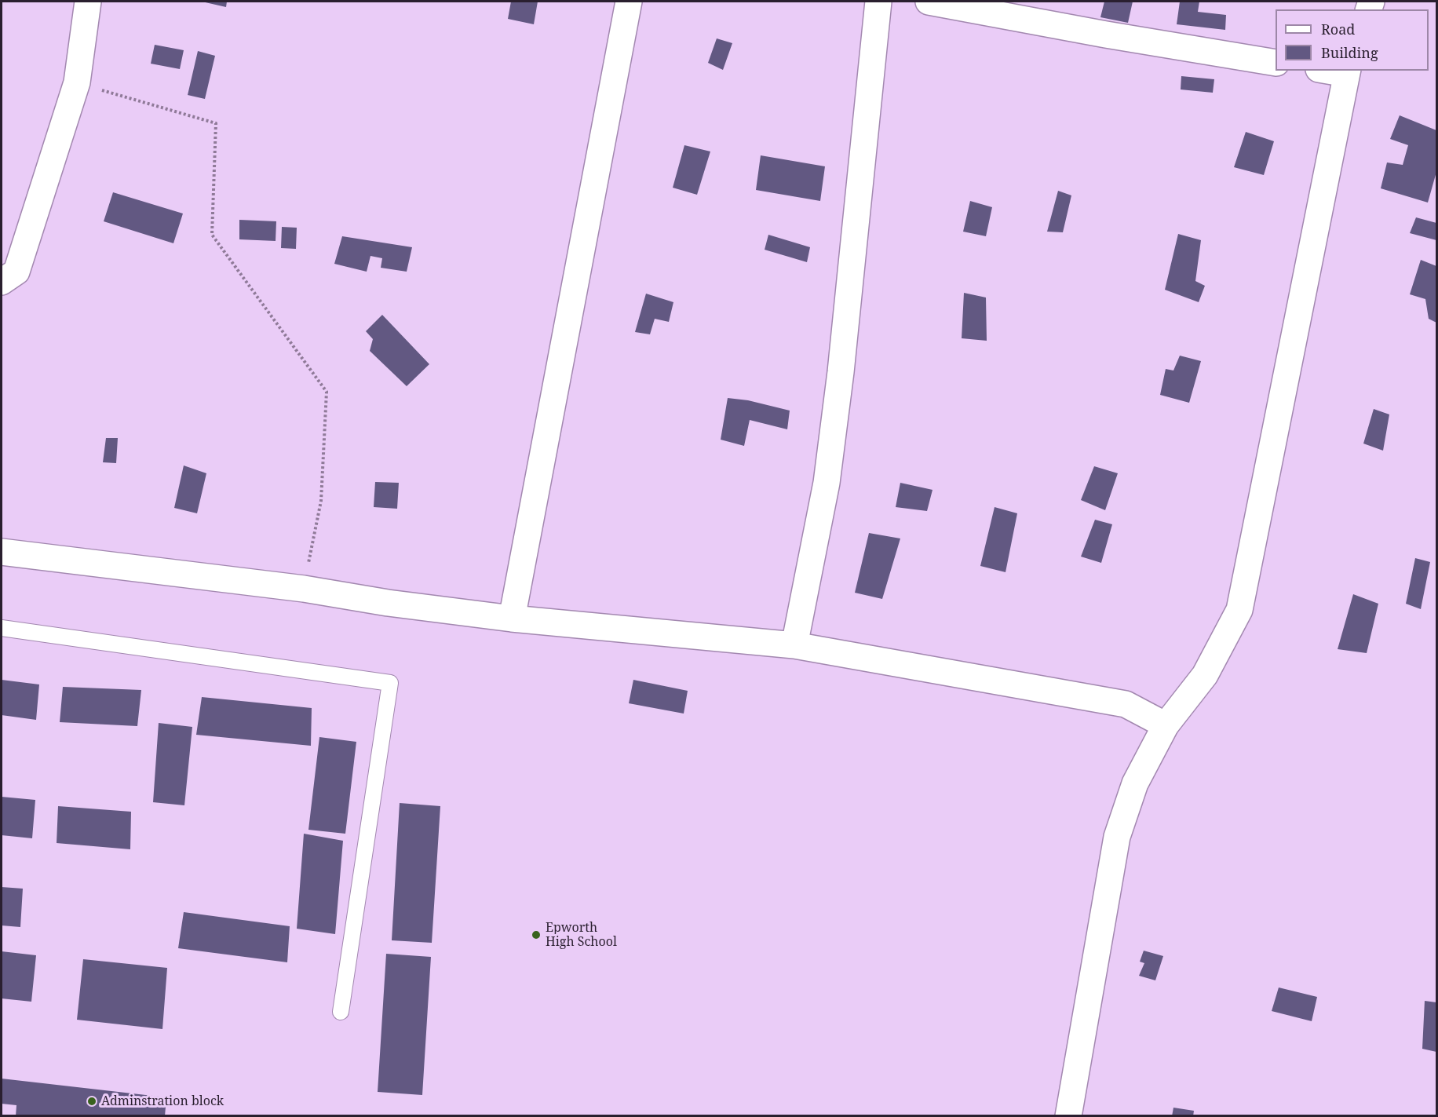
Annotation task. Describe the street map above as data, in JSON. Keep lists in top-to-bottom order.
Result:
{
  "places": ["Epworth High School", "Adminstration block"],
  "legend": ["Road", "Building"]
}
